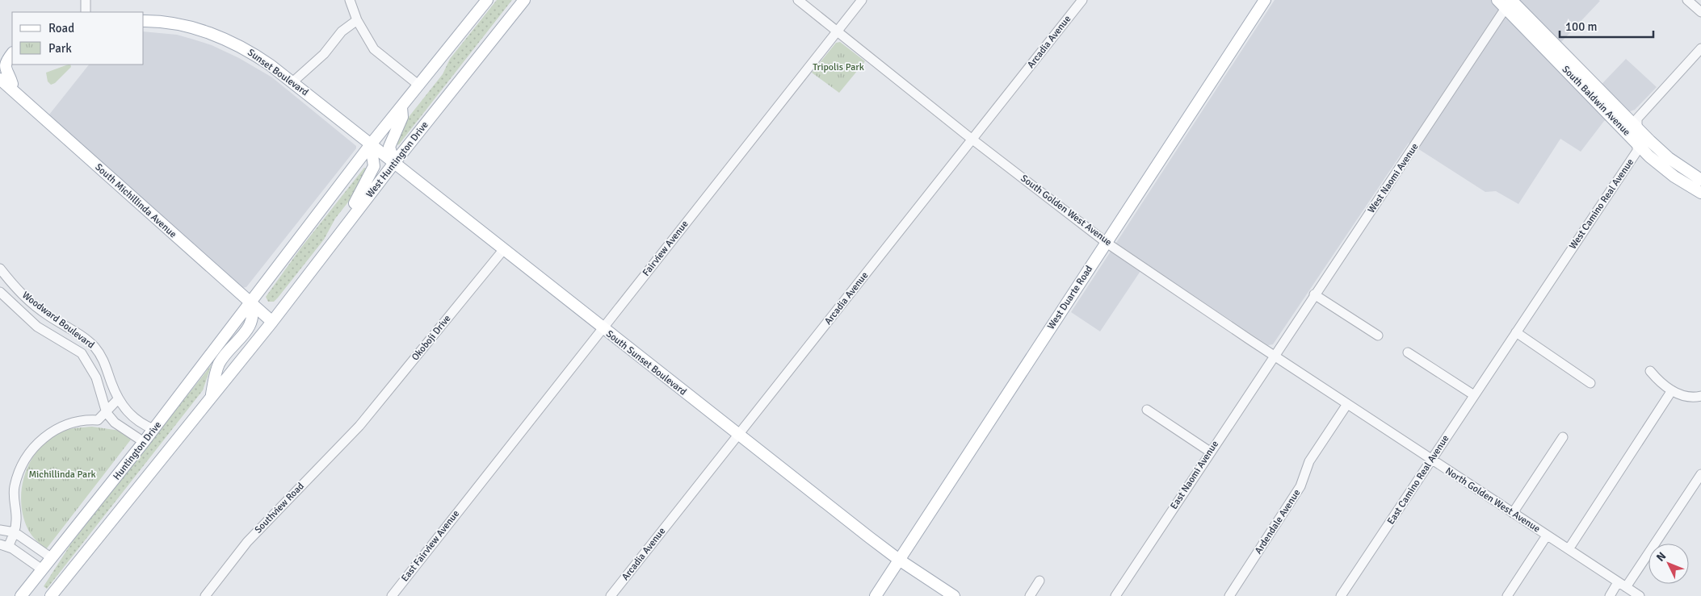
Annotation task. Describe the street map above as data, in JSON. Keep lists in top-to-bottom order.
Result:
{
  "streets": {
    "main road": [
      "Sunset Boulevard",
      "South Baldwin Avenue",
      "West Huntington Drive",
      "South Michillinda Avenue",
      "West Duarte Road",
      "South Sunset Boulevard",
      "Huntington Drive"
    ],
    "street": [
      "Arcadia Avenue",
      "West Naomi Avenue",
      "West Camino Real Avenue",
      "South Golden West Avenue",
      "Fairview Avenue",
      "Woodward Boulevard",
      "Okoboji Drive",
      "East Naomi Avenue",
      "East Camino Real Avenue",
      "North Golden West Avenue",
      "Southview Road",
      "Ardendale Avenue",
      "East Fairview Avenue"
    ]
  },
  "crossings": [
    ["Arcadia Avenue", "South Golden West Avenue"],
    ["Arcadia Avenue", "South Sunset Boulevard"],
    ["Sunset Boulevard", "West Huntington Drive"],
    ["Sunset Boulevard", "South Sunset Boulevard"],
    ["South Baldwin Avenue", "West Naomi Avenue"],
    ["South Baldwin Avenue", "West Camino Real Avenue"],
    ["West Huntington Drive", "South Michillinda Avenue"],
    ["West Huntington Drive", "South Sunset Boulevard"],
    ["West Naomi Avenue", "South Golden West Avenue"],
    ["West Naomi Avenue", "East Naomi Avenue"],
    ["South Michillinda Avenue", "Huntington Drive"],
    ["West Camino Real Avenue", "East Camino Real Avenue"],
    ["South Golden West Avenue", "Fairview Avenue"],
    ["South Golden West Avenue", "West Duarte Road"],
    ["South Golden West Avenue", "East Naomi Avenue"],
    ["South Golden West Avenue", "North Golden West Avenue"],
    ["South Golden West Avenue", "Ardendale Avenue"],
    ["Fairview Avenue", "South Sunset Boulevard"],
    ["Fairview Avenue", "East Fairview Avenue"],
    ["West Duarte Road", "South Sunset Boulevard"],
    ["Woodward Boulevard", "Huntington Drive"],
    ["Okoboji Drive", "South Sunset Boulevard"],
    ["Okoboji Drive", "Southview Road"],
    ["East Camino Real Avenue", "North Golden West Avenue"],
    ["North Golden West Avenue", "Ardendale Avenue"]
  ],
  "parks": ["Tripolis Park", "Michillinda Park"],
  "legend": ["Road", "Park"],
  "scale_bar": "100 m",
  "north": "top left"
}
